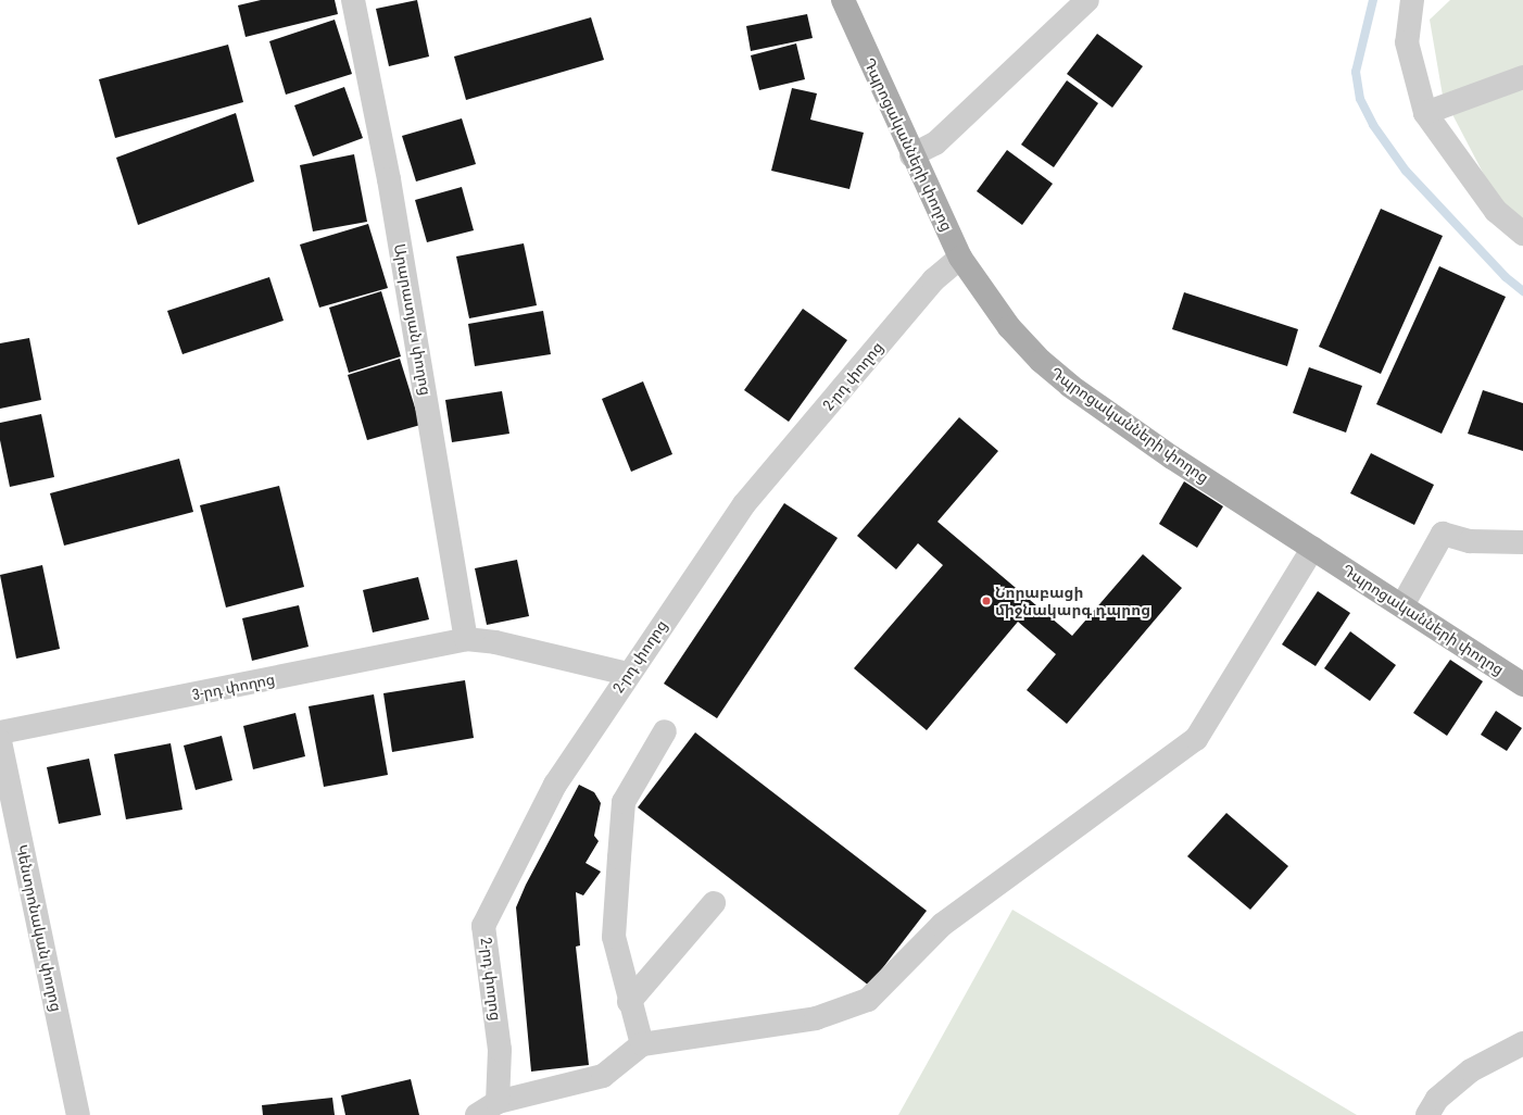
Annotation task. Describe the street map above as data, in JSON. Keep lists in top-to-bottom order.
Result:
{
  "streets": {
    "main road": ["Դպրոցականների փողոց"],
    "street": [
      "Արարատյան փողոց",
      "2-րդ փողոց",
      "3-րդ փողոց",
      "Կենտրոնական փողոց"
    ]
  },
  "crossings": [
    ["Դպրոցականների փողոց", "2-րդ փողոց"],
    ["Արարատյան փողոց", "3-րդ փողոց"],
    ["2-րդ փողոց", "3-րդ փողոց"]
  ],
  "places": ["Նորաբացի միջնակարգ դպրոց"]
}
